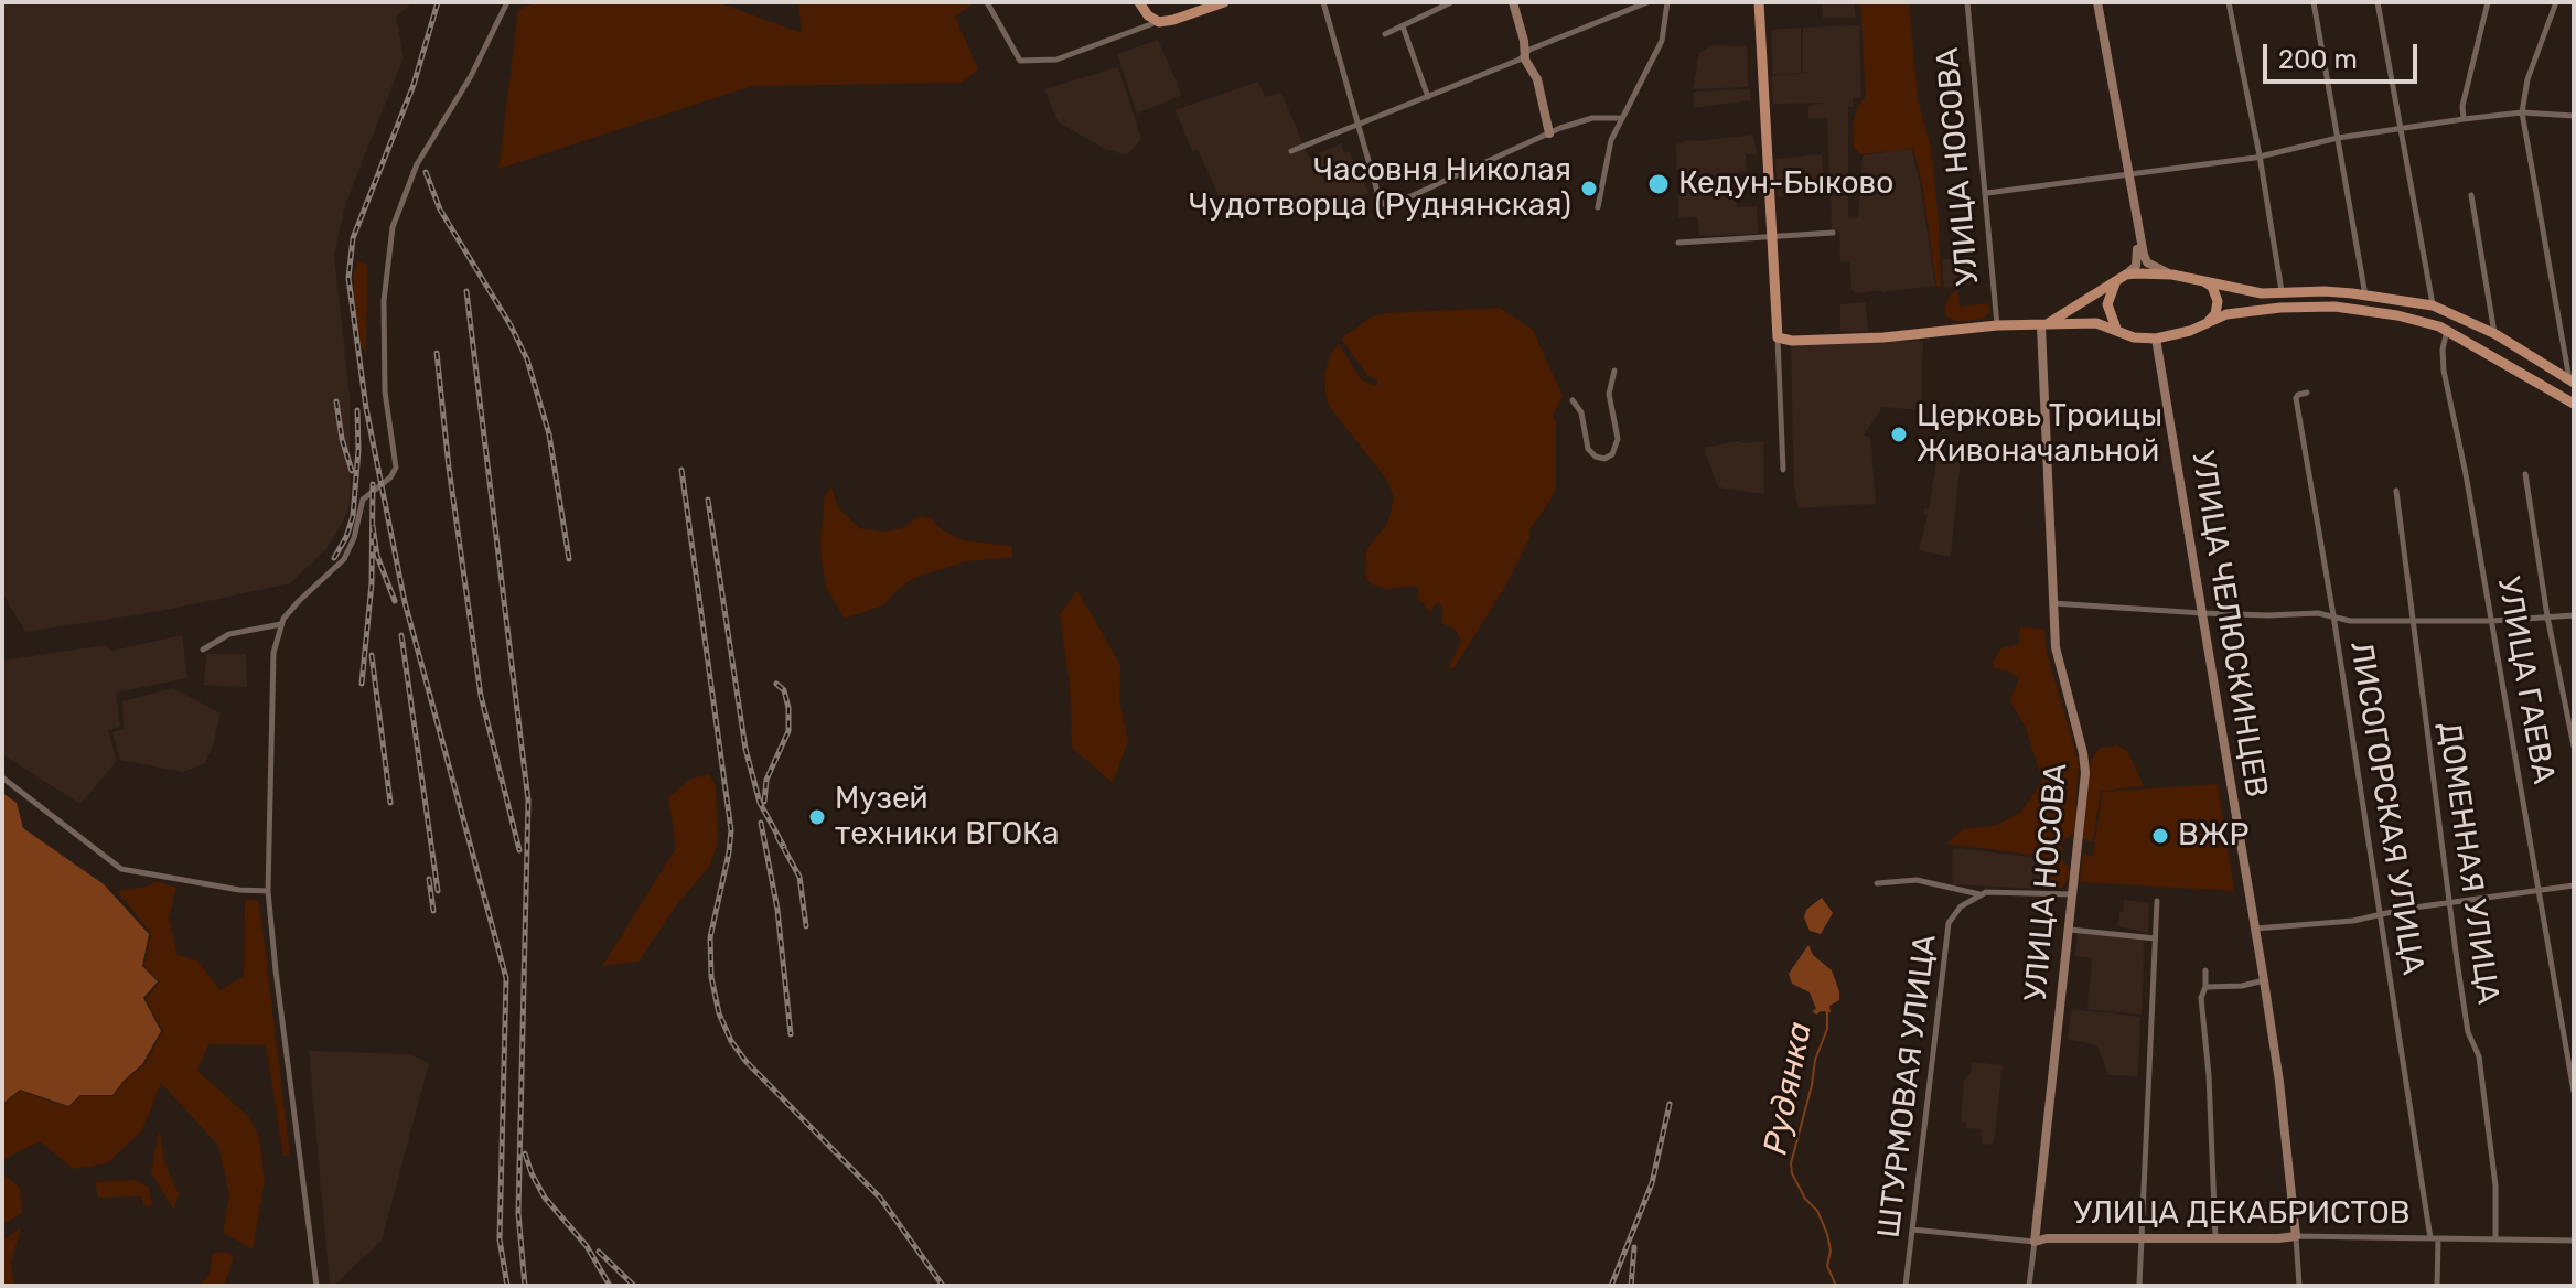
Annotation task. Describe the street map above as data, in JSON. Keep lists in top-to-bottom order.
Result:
{
  "streets": {
    "street": [
      "УЛИЦА НОСОВА",
      "УЛИЦА ЧЕЛЮСКИНЦЕВ",
      "УЛИЦА ГАЕВА",
      "ЛИСОГОРСКАЯ УЛИЦА",
      "ДОМЕННАЯ УЛИЦА",
      "ШТУРМОВАЯ УЛИЦА",
      "УЛИЦА ДЕКАБРИСТОВ"
    ]
  },
  "crossings": [
    ["УЛИЦА НОСОВА", "УЛИЦА ДЕКАБРИСТОВ"],
    ["УЛИЦА ЧЕЛЮСКИНЦЕВ", "УЛИЦА ДЕКАБРИСТОВ"],
    ["ЛИСОГОРСКАЯ УЛИЦА", "УЛИЦА ДЕКАБРИСТОВ"],
    ["ДОМЕННАЯ УЛИЦА", "УЛИЦА ДЕКАБРИСТОВ"],
    ["ШТУРМОВАЯ УЛИЦА", "УЛИЦА ДЕКАБРИСТОВ"]
  ],
  "water": ["Рудянка"],
  "places": [
    "Кедун-Быково",
    "Часовня Николая Чудотворца (Руднянская)",
    "Церковь Троицы Живоначальной",
    "Музей техники ВГОКа",
    "ВЖР"
  ],
  "scale_bar": "200 m"
}
